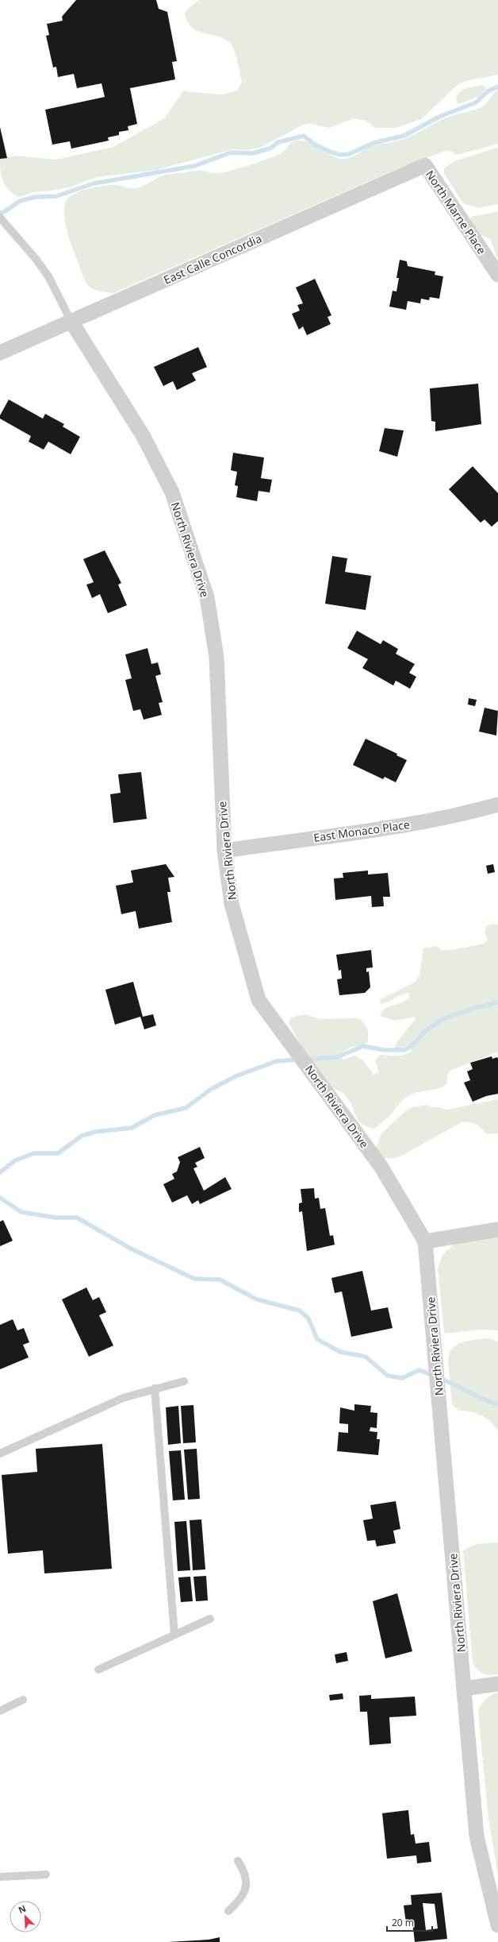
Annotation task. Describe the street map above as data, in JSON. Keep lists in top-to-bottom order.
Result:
{
  "streets": {
    "street": [
      "North Marne Place",
      "East Calle Concordia",
      "North Riviera Drive",
      "East Monaco Place"
    ]
  },
  "crossings": [
    ["North Marne Place", "East Calle Concordia"],
    ["East Calle Concordia", "North Riviera Drive"],
    ["North Riviera Drive", "East Monaco Place"]
  ],
  "scale_bar": "20 m",
  "north": "top left"
}
